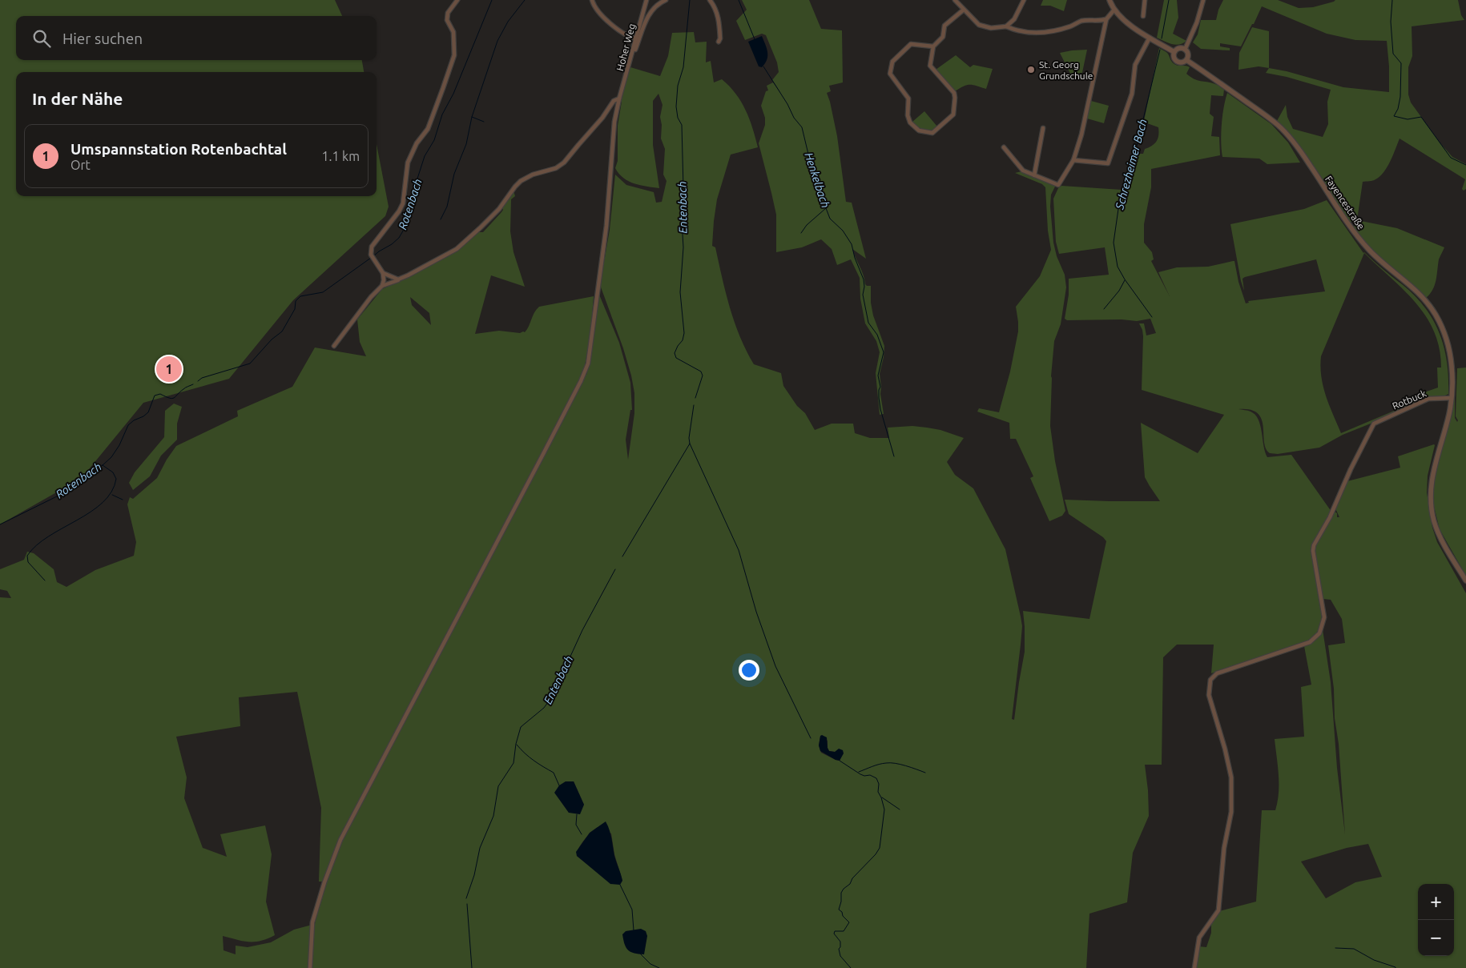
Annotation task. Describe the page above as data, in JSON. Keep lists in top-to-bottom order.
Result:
{
  "streets": {
    "street": ["Hoher Weg", "Fayencestraße", "Rotbuck"]
  },
  "crossings": [
    ["Fayencestraße", "Rotbuck"]
  ],
  "water": [
    "Schrezheimer Bach",
    "Henkelbach",
    "Rotenbach",
    "Entenbach"
  ],
  "places": ["St. Georg Grundschule"],
  "page": {
    "search": "Hier suchen",
    "heading": "In der Nähe",
    "list": [
      {
        "mark": "1",
        "name": "Umspannstation Rotenbachtal",
        "note": "Ort",
        "value": "1.1 km"
      }
    ],
    "pins": "1",
    "map_buttons": ["+", "−"]
  }
}
